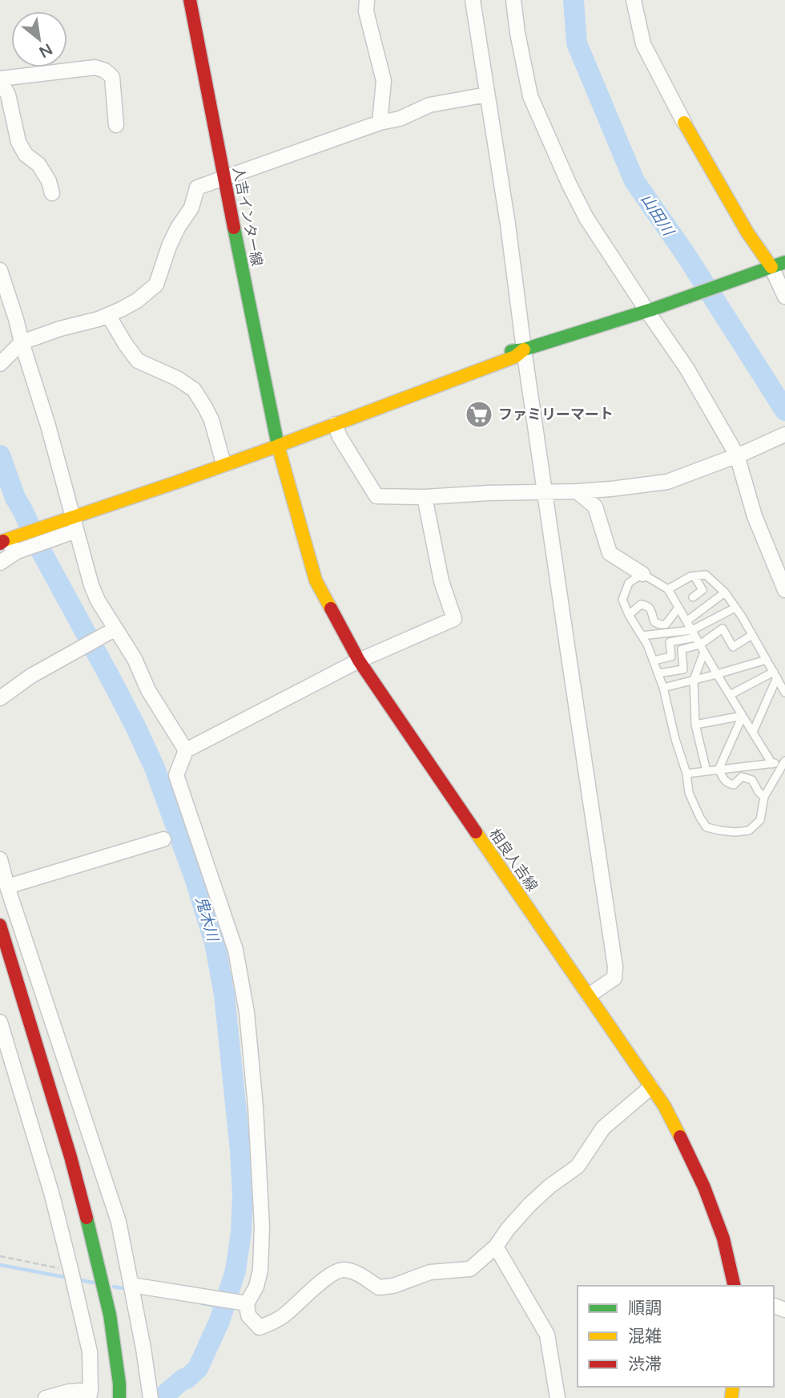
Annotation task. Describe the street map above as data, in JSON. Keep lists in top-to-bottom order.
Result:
{
  "streets": {
    "main road": ["人吉インター線", "相良人吉線"]
  },
  "crossings": [
    ["人吉インター線", "相良人吉線"]
  ],
  "water": ["山田川", "鬼木川"],
  "places": {
    "supermarket": ["ファミリーマート"]
  },
  "legend": ["順調", "混雑", "渋滞"],
  "north": "bottom right"
}
